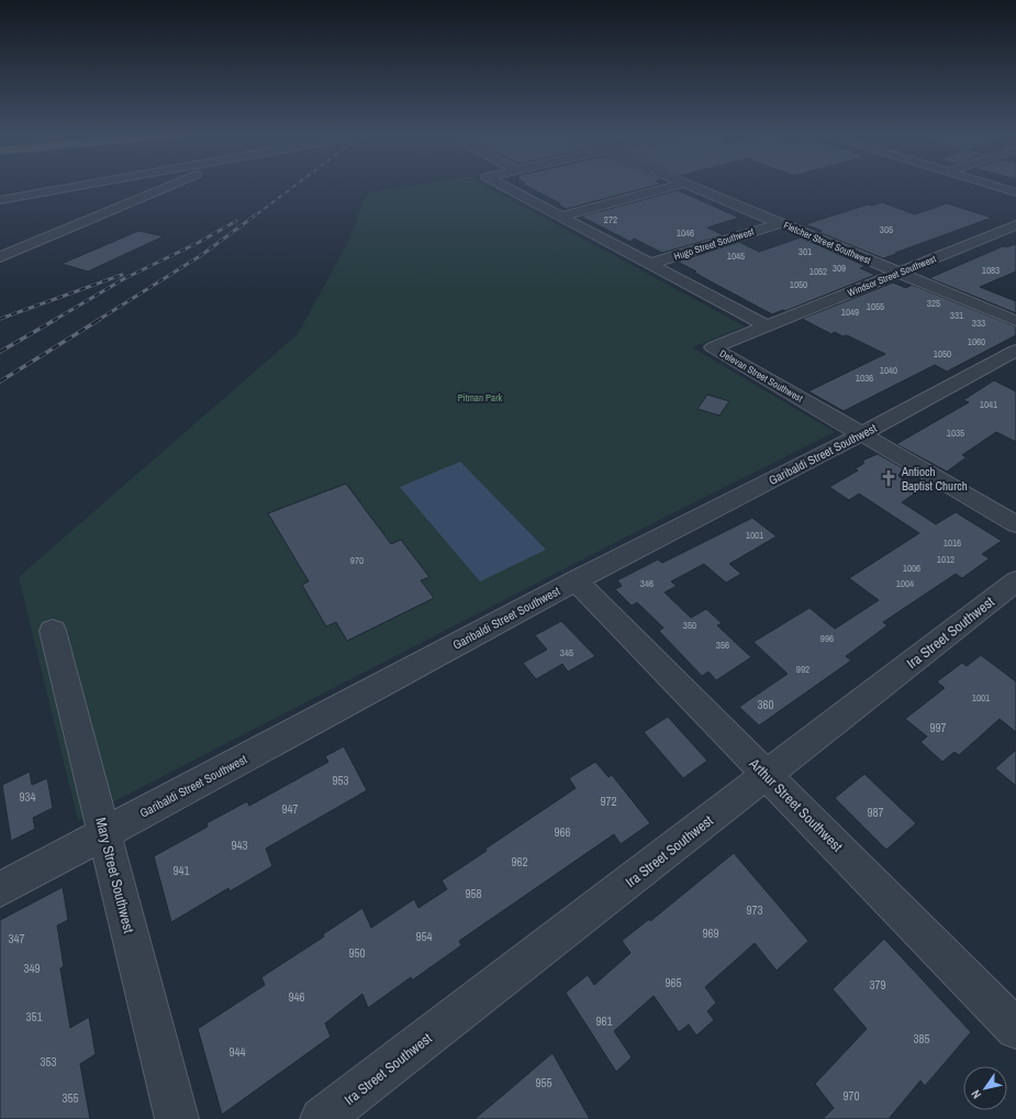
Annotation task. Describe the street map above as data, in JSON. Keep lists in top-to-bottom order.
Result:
{
  "streets": {
    "street": [
      "Fletcher Street Southwest",
      "Hugo Street Southwest",
      "Windsor Street Southwest",
      "Delevan Street Southwest",
      "Garibaldi Street Southwest",
      "Ira Street Southwest",
      "Arthur Street Southwest",
      "Mary Street Southwest"
    ]
  },
  "crossings": [
    ["Fletcher Street Southwest", "Hugo Street Southwest"],
    ["Fletcher Street Southwest", "Windsor Street Southwest"],
    ["Windsor Street Southwest", "Delevan Street Southwest"],
    ["Delevan Street Southwest", "Garibaldi Street Southwest"],
    ["Garibaldi Street Southwest", "Arthur Street Southwest"],
    ["Garibaldi Street Southwest", "Mary Street Southwest"],
    ["Ira Street Southwest", "Arthur Street Southwest"]
  ],
  "parks": ["Pitman Park"],
  "places": {
    "church": ["Antioch Baptist Church"]
  },
  "house_numbers": [
    "272",
    "305",
    "1046",
    "301",
    "1045",
    "309",
    "1083",
    "1052",
    "1050",
    "325",
    "1055",
    "1049",
    "331",
    "333",
    "1060",
    "1050",
    "1040",
    "1036",
    "1041",
    "1035",
    "1001",
    "1016",
    "1012",
    "970",
    "1006",
    "346",
    "1004",
    "350",
    "996",
    "356",
    "345",
    "992",
    "1001",
    "360",
    "997",
    "953",
    "934",
    "972",
    "947",
    "987",
    "966",
    "943",
    "962",
    "941",
    "958",
    "973",
    "969",
    "954",
    "347",
    "950",
    "349",
    "965",
    "379",
    "946",
    "351",
    "961",
    "385",
    "944",
    "353",
    "955",
    "970",
    "355"
  ],
  "north": "bottom left"
}
